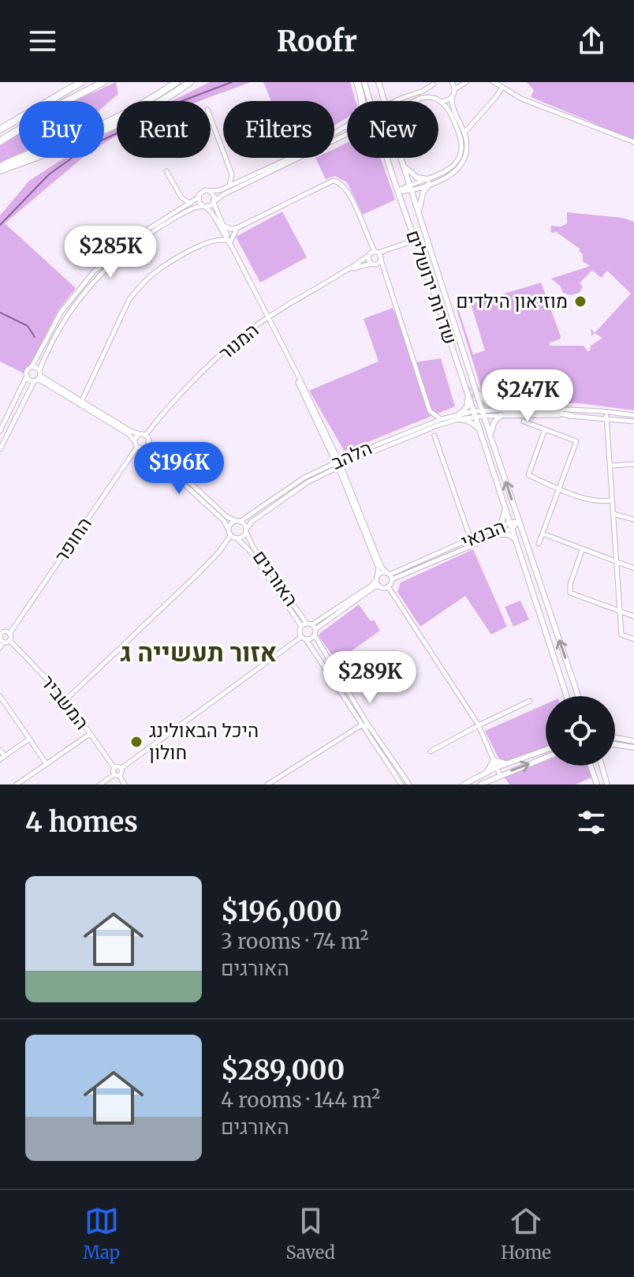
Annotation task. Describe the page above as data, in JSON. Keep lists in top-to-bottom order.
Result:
{
  "streets": {
    "main road": ["שדרות ירושלים"],
    "street": [
      "המנור",
      "הלהב",
      "הבנאי",
      "החופר",
      "האורגים",
      "המשביר"
    ]
  },
  "crossings": [
    ["שדרות ירושלים", "המנור"],
    ["שדרות ירושלים", "הלהב"],
    ["שדרות ירושלים", "הבנאי"],
    ["הלהב", "האורגים"]
  ],
  "districts": ["אזור תעשייה ג"],
  "places": ["מוזיאון הילדים", "היכל הבאולינג חולון"],
  "page": {
    "header": "Roofr",
    "chip": [
      "Buy",
      "Rent",
      "Filters",
      "New"
    ],
    "price": [
      "$285K",
      "$247K",
      "$196K",
      "$289K"
    ],
    "heading": "4 homes",
    "list": [
      {
        "name": "$196,000",
        "note": "3 rooms · 74 m² · האורגים"
      },
      {
        "name": "$289,000",
        "note": "4 rooms · 144 m² · האורגים"
      }
    ],
    "tabs": ["Map", "Saved", "Home"]
  }
}
